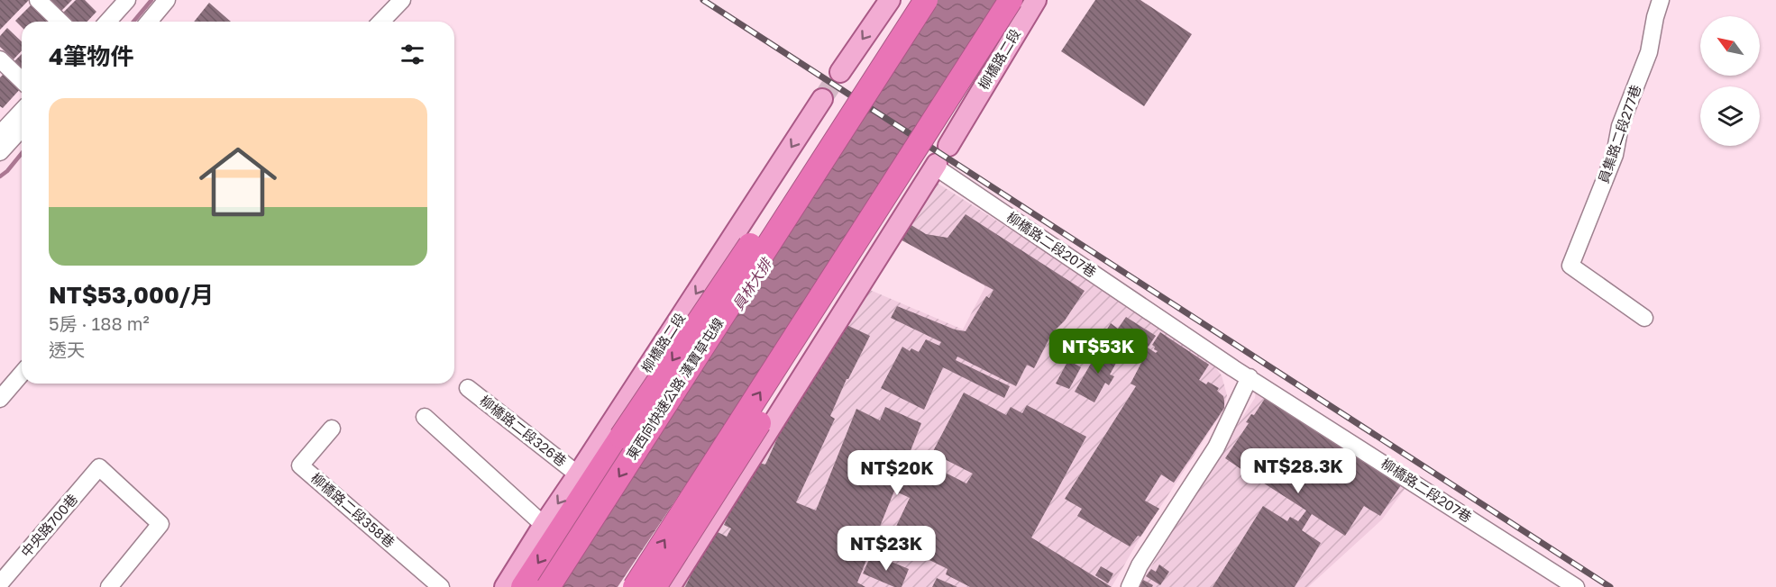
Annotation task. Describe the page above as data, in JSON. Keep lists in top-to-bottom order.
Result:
{
  "streets": {
    "highway": ["東西向快速公路 漢寶草屯線"],
    "main road": ["柳橋路二段"],
    "street": [
      "員集路二段277巷",
      "柳橋路二段207巷",
      "柳橋路二段326巷",
      "柳橋路二段358巷",
      "中央路700巷"
    ]
  },
  "crossings": [
    ["柳橋路二段", "柳橋路二段326巷"]
  ],
  "water": ["員林大排"],
  "north": "top left",
  "page": {
    "heading": "4筆物件",
    "list": [
      {
        "name": "NT$53,000/月",
        "note": "5房 · 188 m² · 透天"
      }
    ],
    "price": [
      "NT$53K",
      "NT$28.3K",
      "NT$20K",
      "NT$23K"
    ]
  }
}
